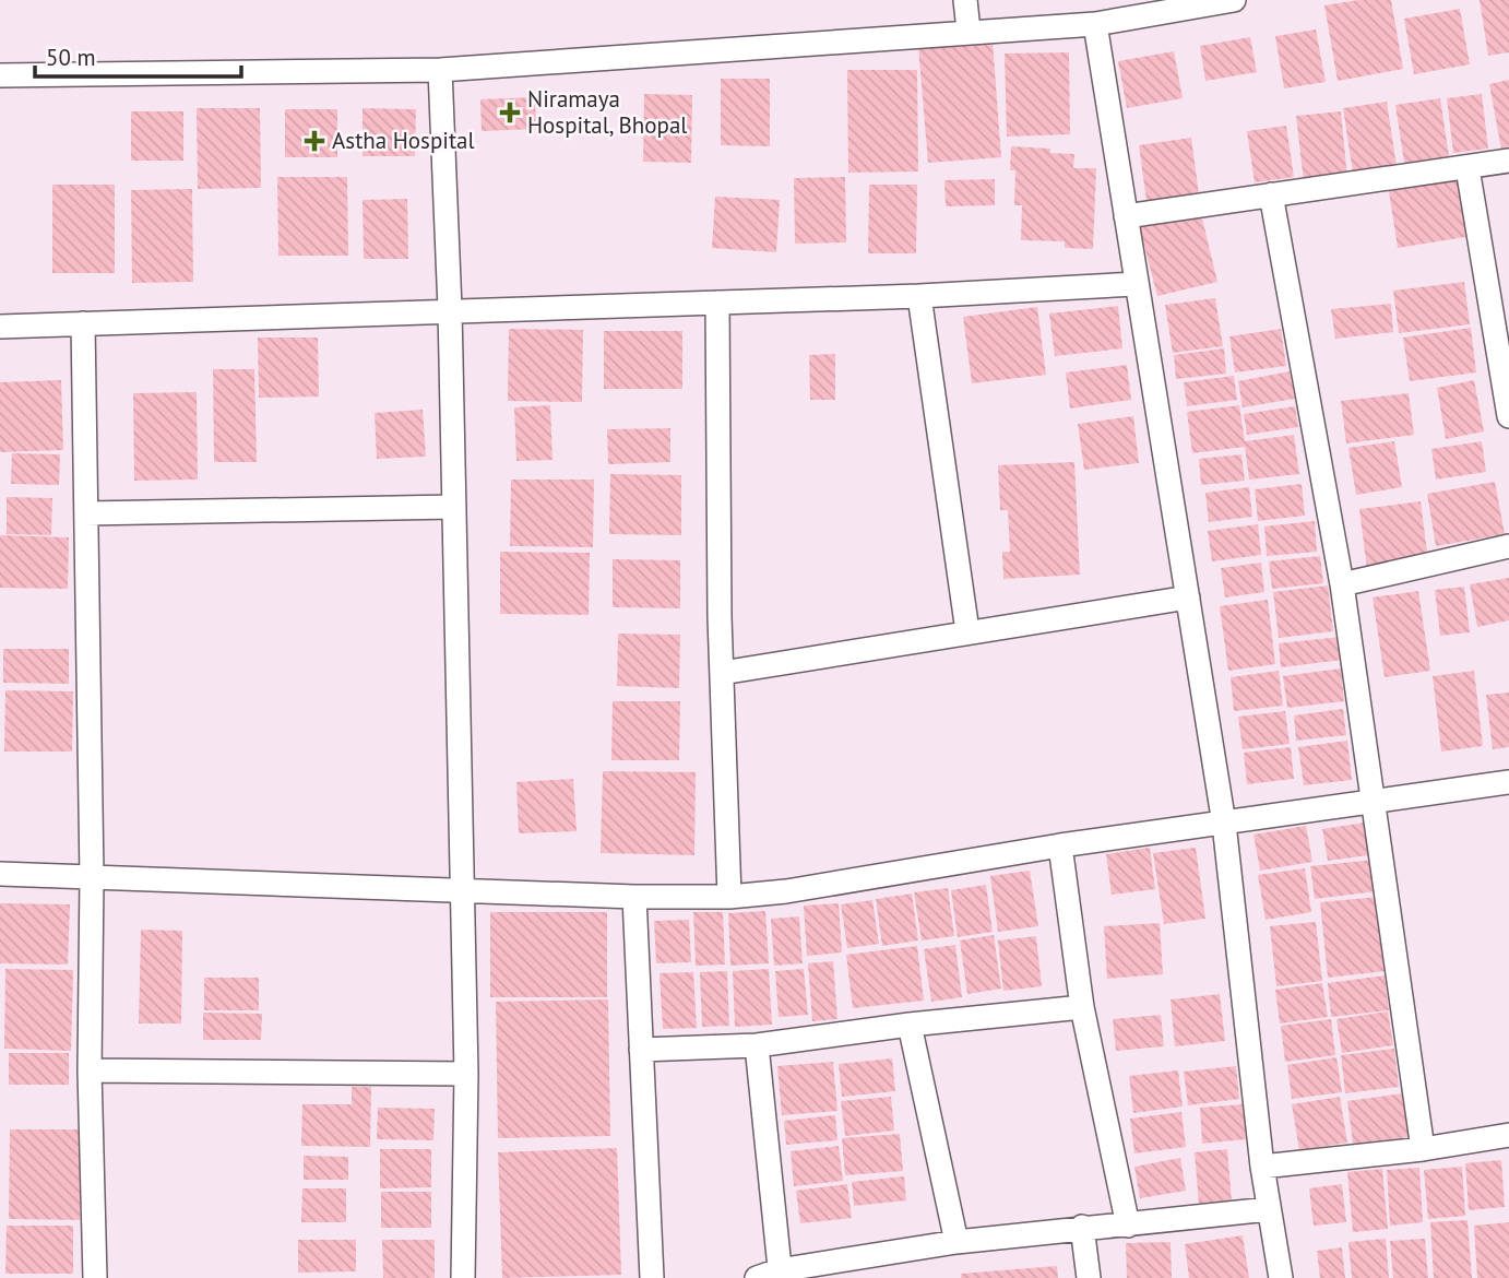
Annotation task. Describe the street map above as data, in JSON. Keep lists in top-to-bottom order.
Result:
{
  "places": {
    "health": ["Niramaya Hospital, Bhopal", "Astha Hospital"]
  },
  "scale_bar": "50 m"
}
